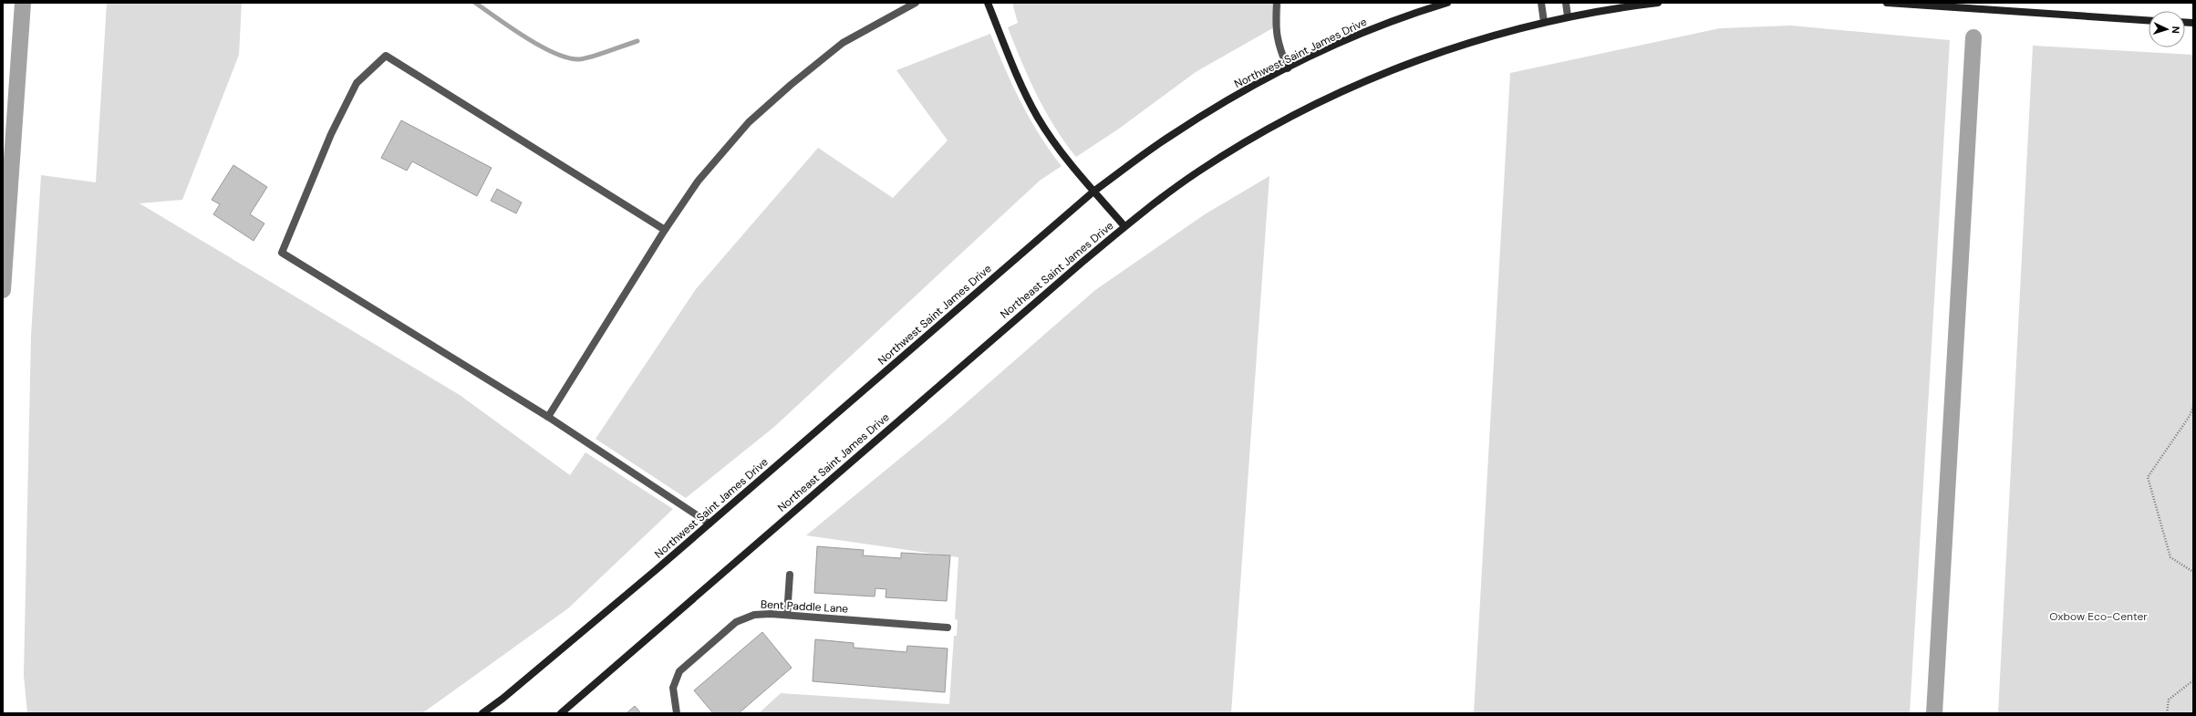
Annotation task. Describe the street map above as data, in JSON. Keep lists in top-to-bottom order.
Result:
{
  "streets": {
    "main road": ["Northwest Saint James Drive", "Northeast Saint James Drive"],
    "street": ["Bent Paddle Lane"]
  },
  "parks": ["Oxbow Eco-Center"],
  "north": "right"
}
